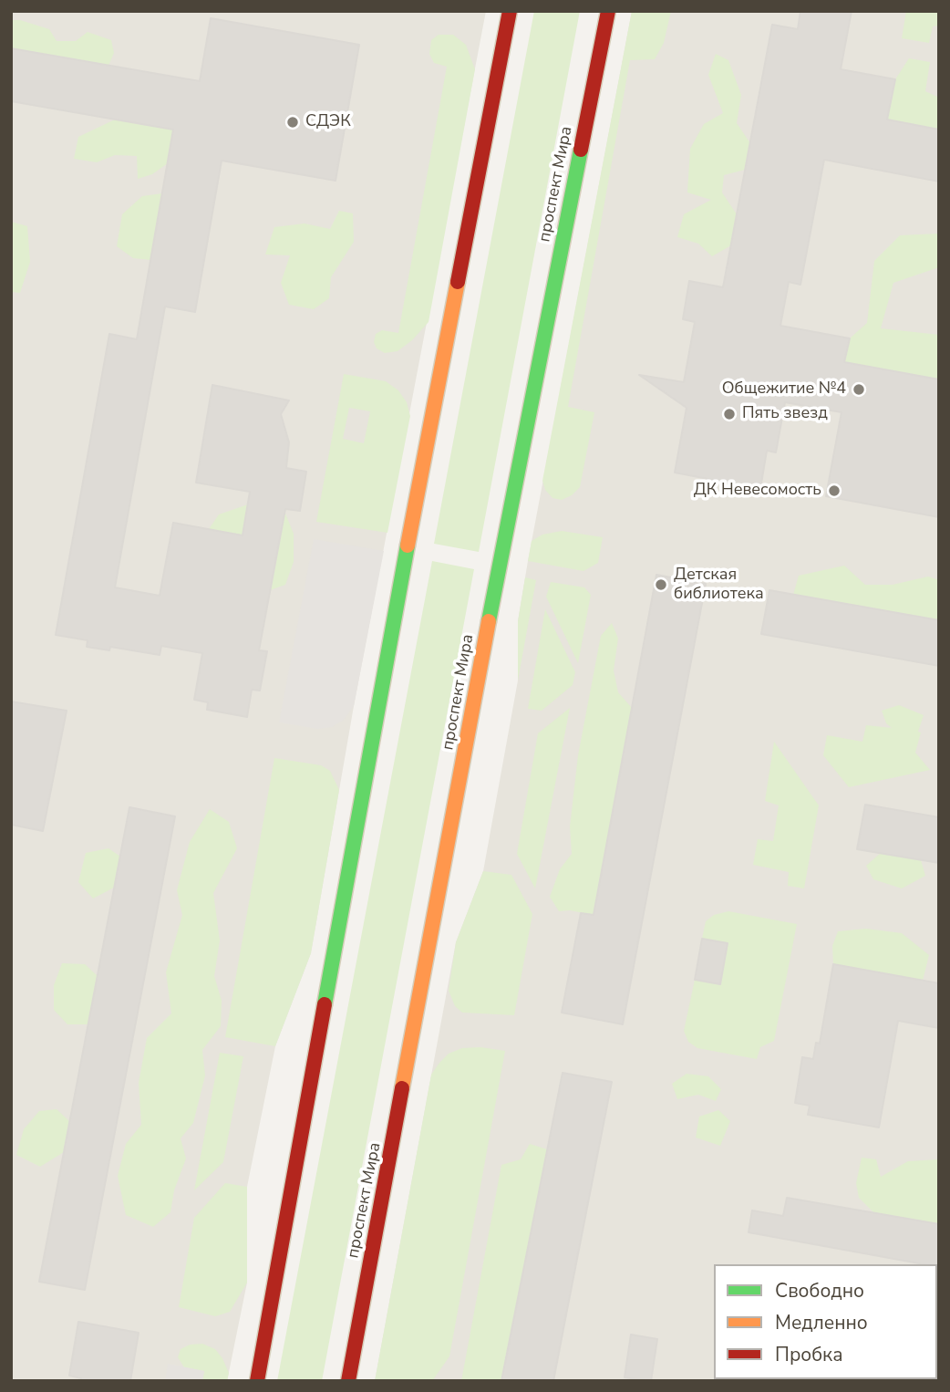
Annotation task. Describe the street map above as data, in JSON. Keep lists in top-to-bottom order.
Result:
{
  "streets": {
    "main road": ["проспект Мира"]
  },
  "places": [
    "СДЭК",
    "Общежитие №4",
    "Пять звезд",
    "ДК Невесомость",
    "Детская библиотека"
  ],
  "legend": ["Свободно", "Медленно", "Пробка"]
}
